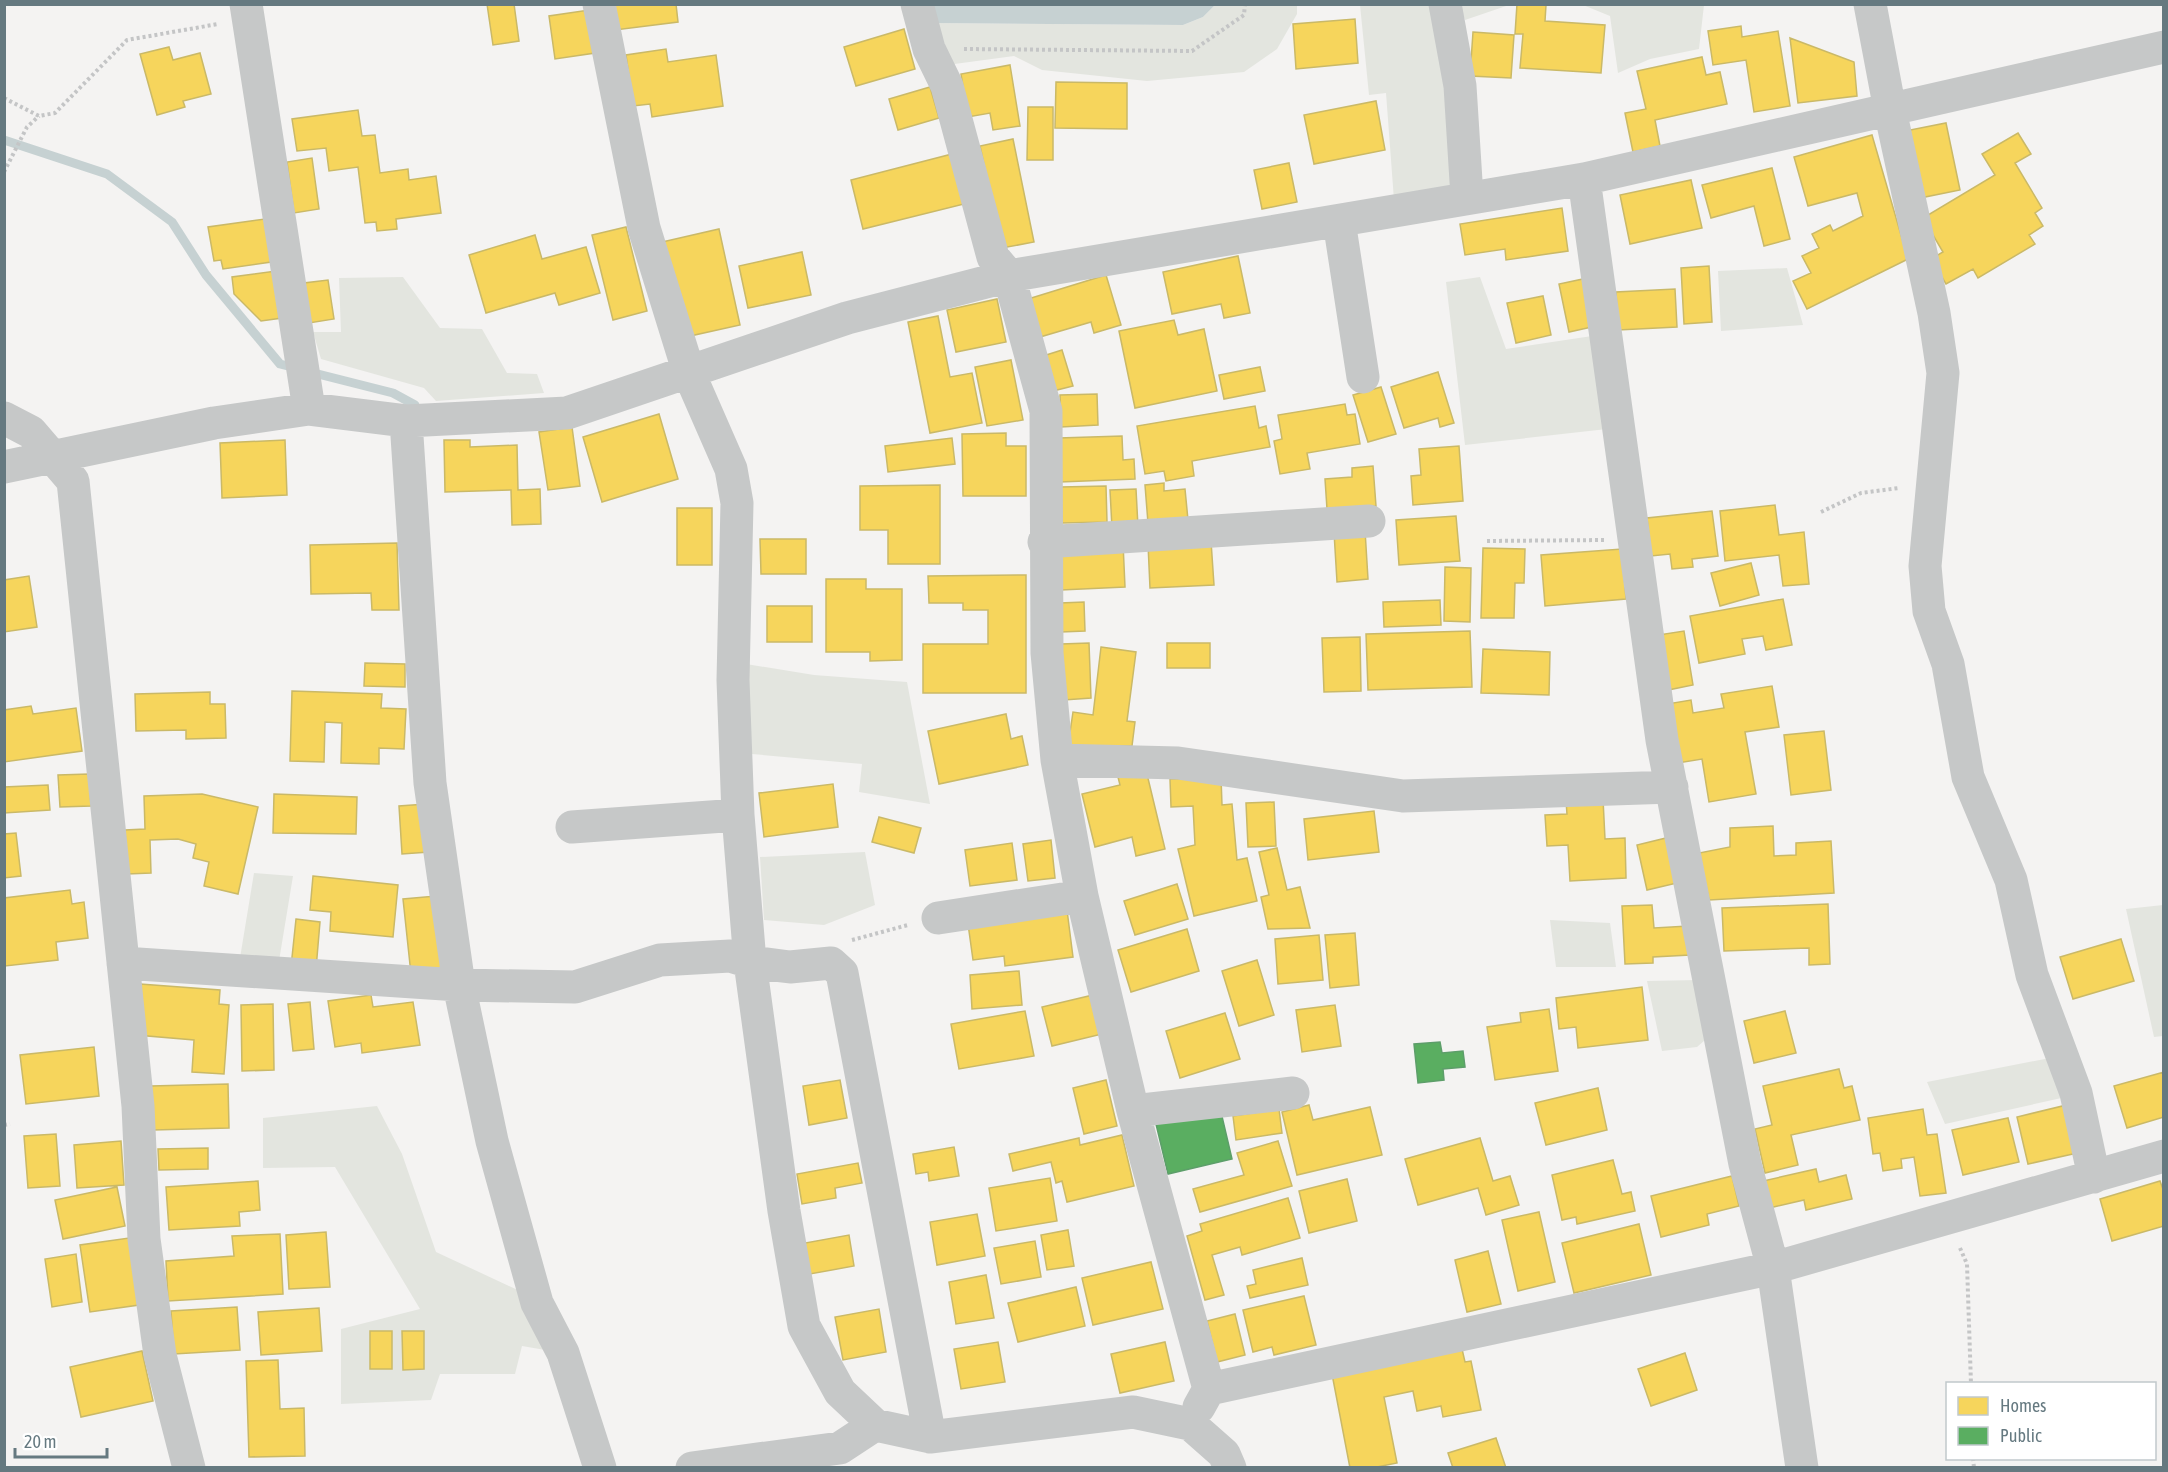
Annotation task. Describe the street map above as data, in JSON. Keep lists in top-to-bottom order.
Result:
{
  "legend": ["Homes", "Public"],
  "scale_bar": "20 m"
}
